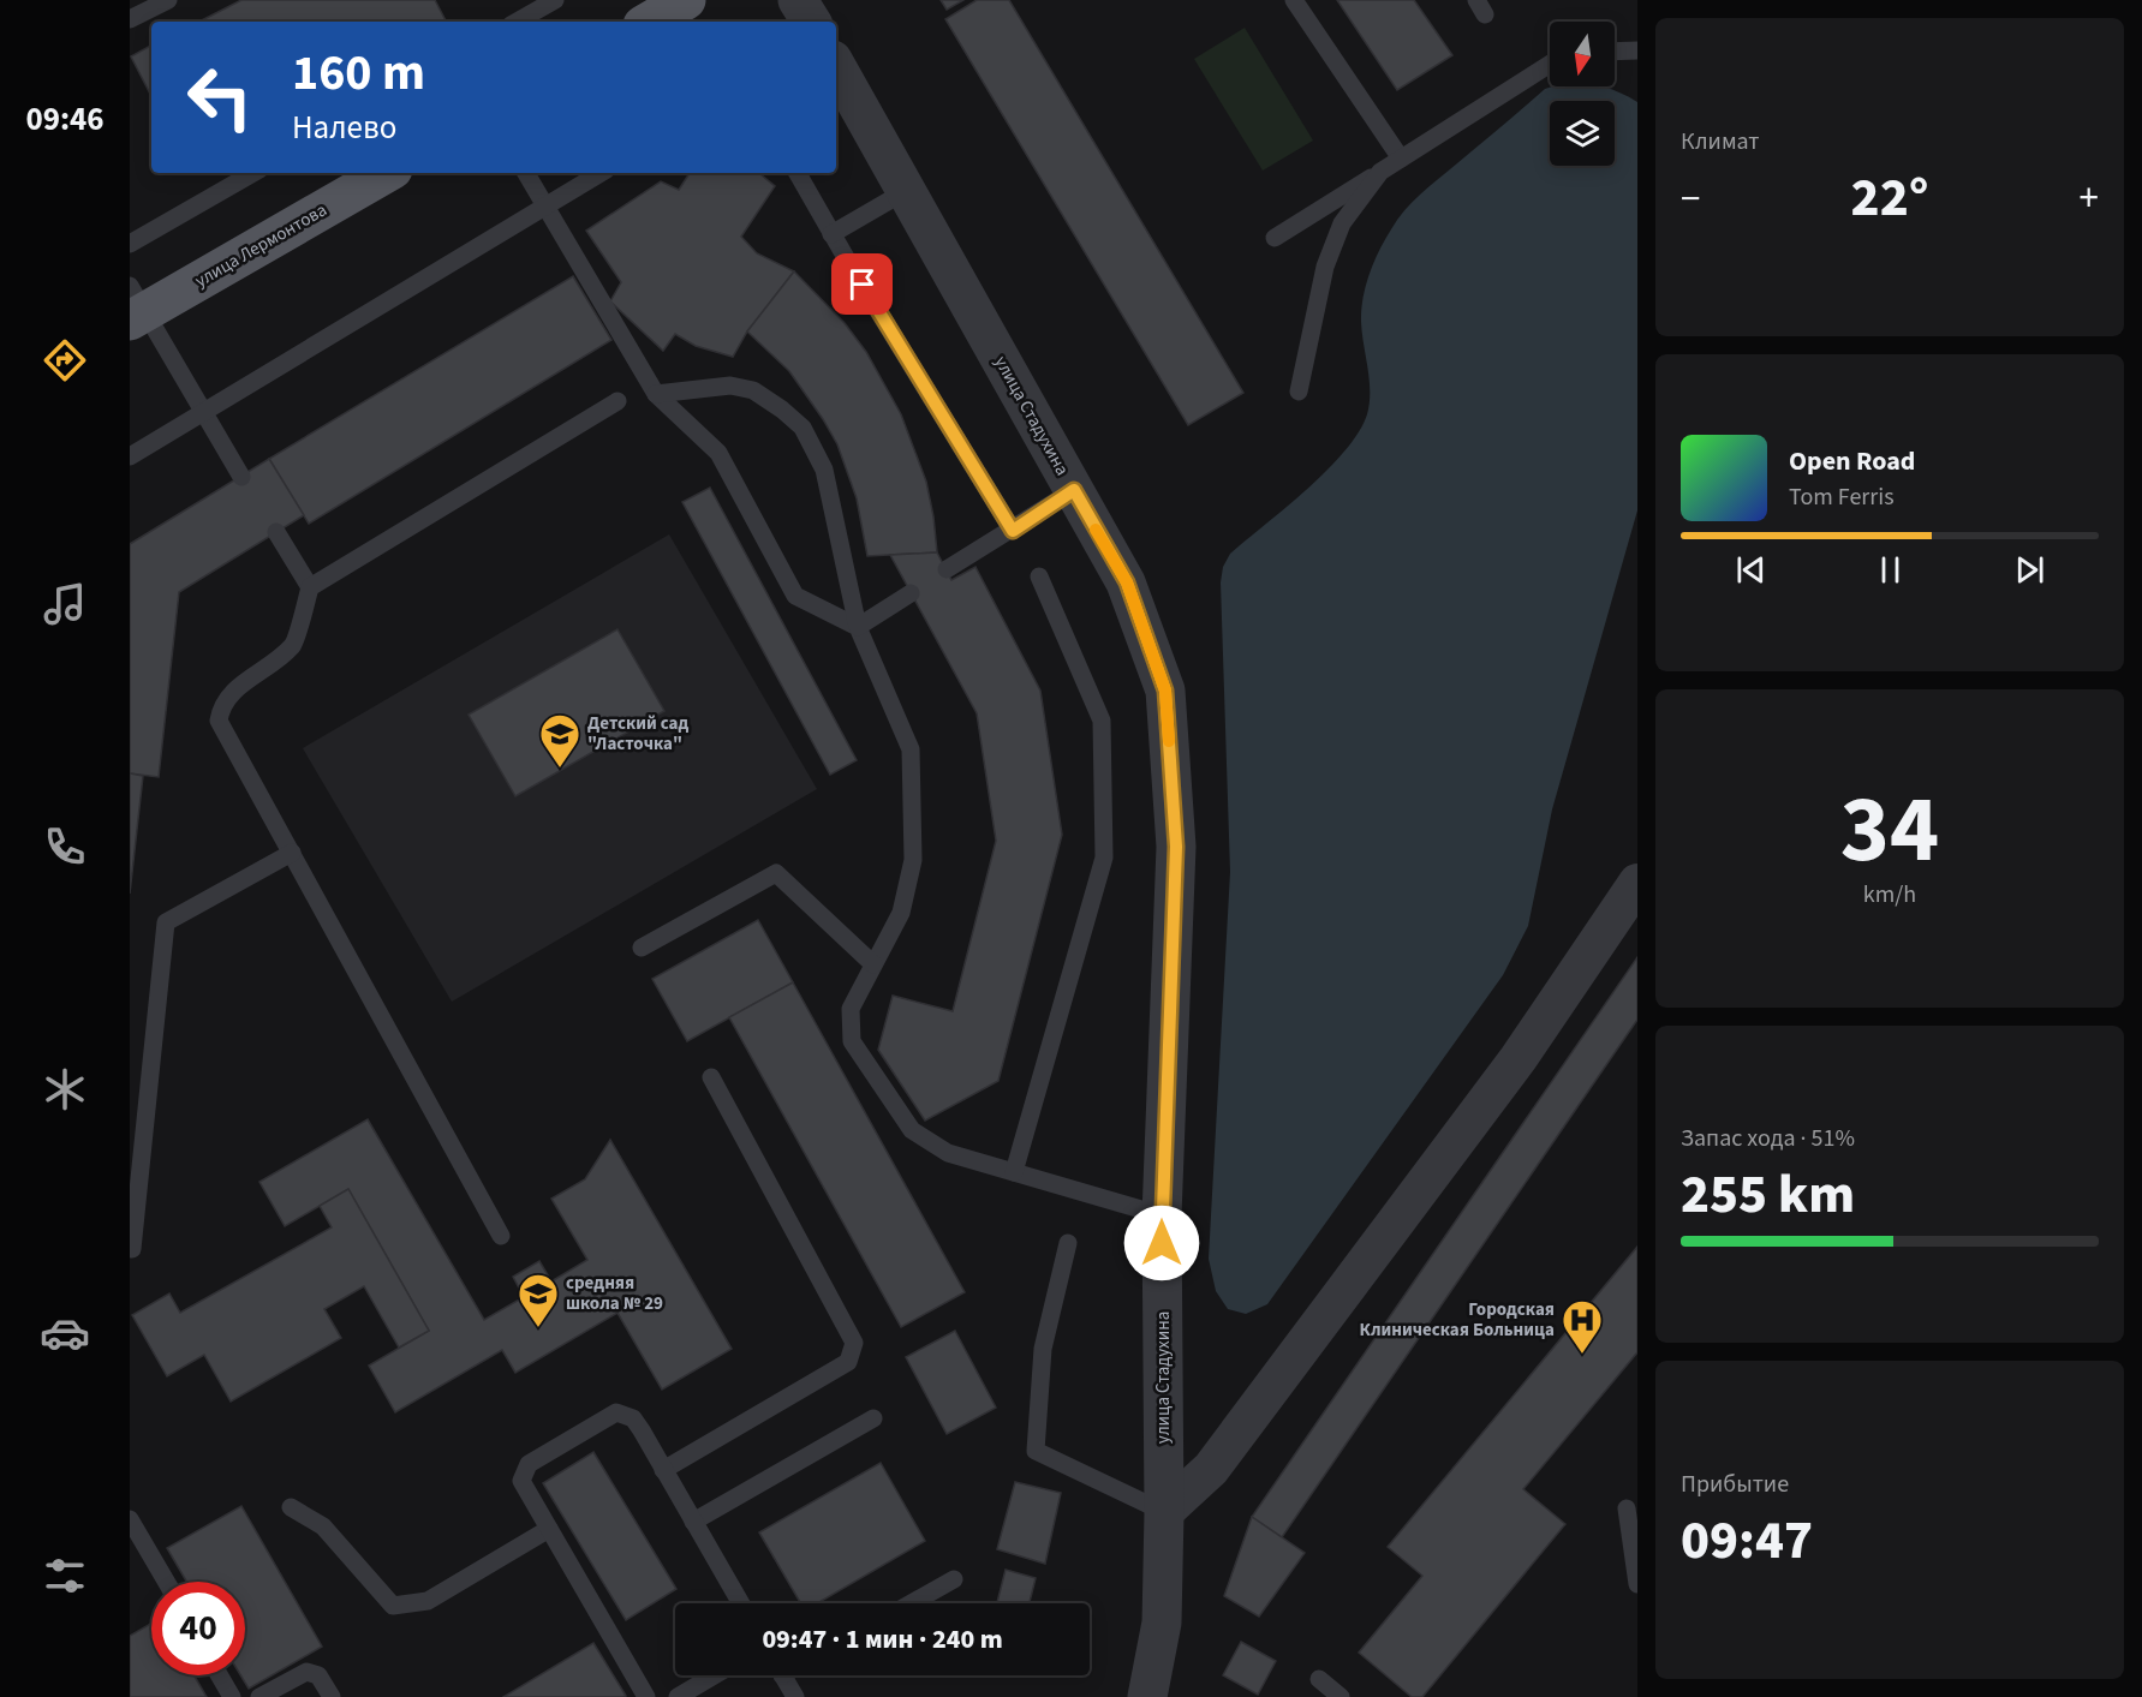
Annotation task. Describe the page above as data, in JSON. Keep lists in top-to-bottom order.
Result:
{
  "streets": {
    "main road": ["улица Лермонтова"],
    "street": ["улица Стадухина"]
  },
  "places": {
    "school or university": ["Детский сад \"Ласточка\"", "средняя школа № 29"],
    "hospital": ["Городская Клиническая Больница"]
  },
  "north": "bottom",
  "page": {
    "tabs": "09:46",
    "tile": [
      "Климат",
      ["34", "km/h"],
      ["Запас хода · 51%", "255 km"],
      ["Прибытие", "09:47"]
    ],
    "turn": ["160 m", "Налево"],
    "heat": ["−", "22°", "+"],
    "song": ["Open Road", "Tom Ferris"],
    "limit": "40",
    "trip": "09:47 · 1 мин · 240 m"
  }
}
